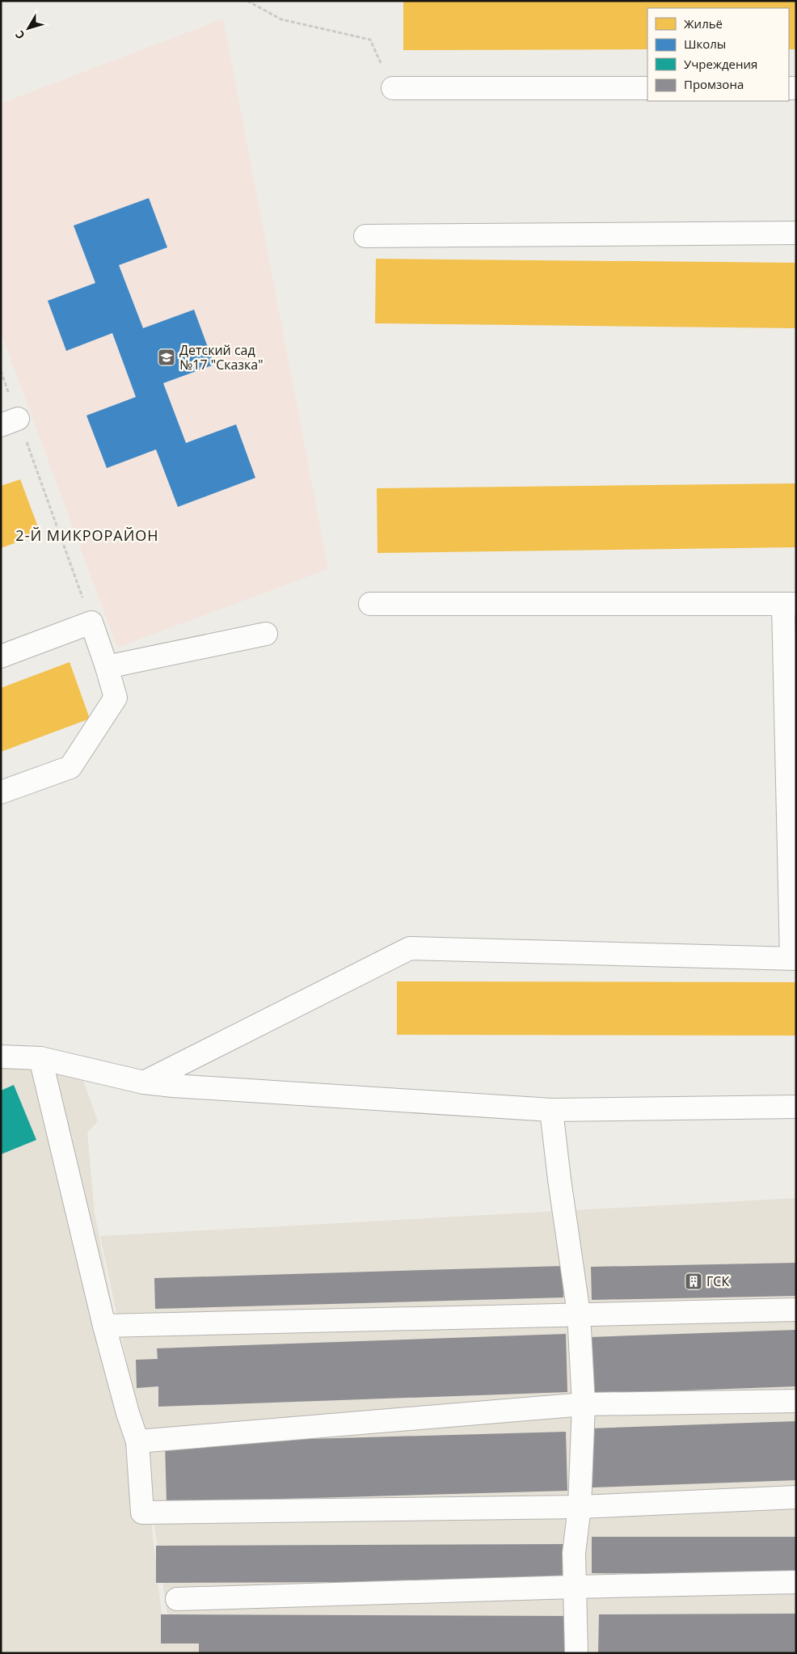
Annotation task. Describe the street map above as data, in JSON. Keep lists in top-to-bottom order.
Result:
{
  "districts": ["2-Й МИКРОРАЙОН"],
  "places": {
    "school or university": ["Детский сад №17 \"Сказка\""],
    "building": ["ГСК"]
  },
  "legend": [
    "Жильё",
    "Школы",
    "Учреждения",
    "Промзона"
  ],
  "north": "bottom left"
}
